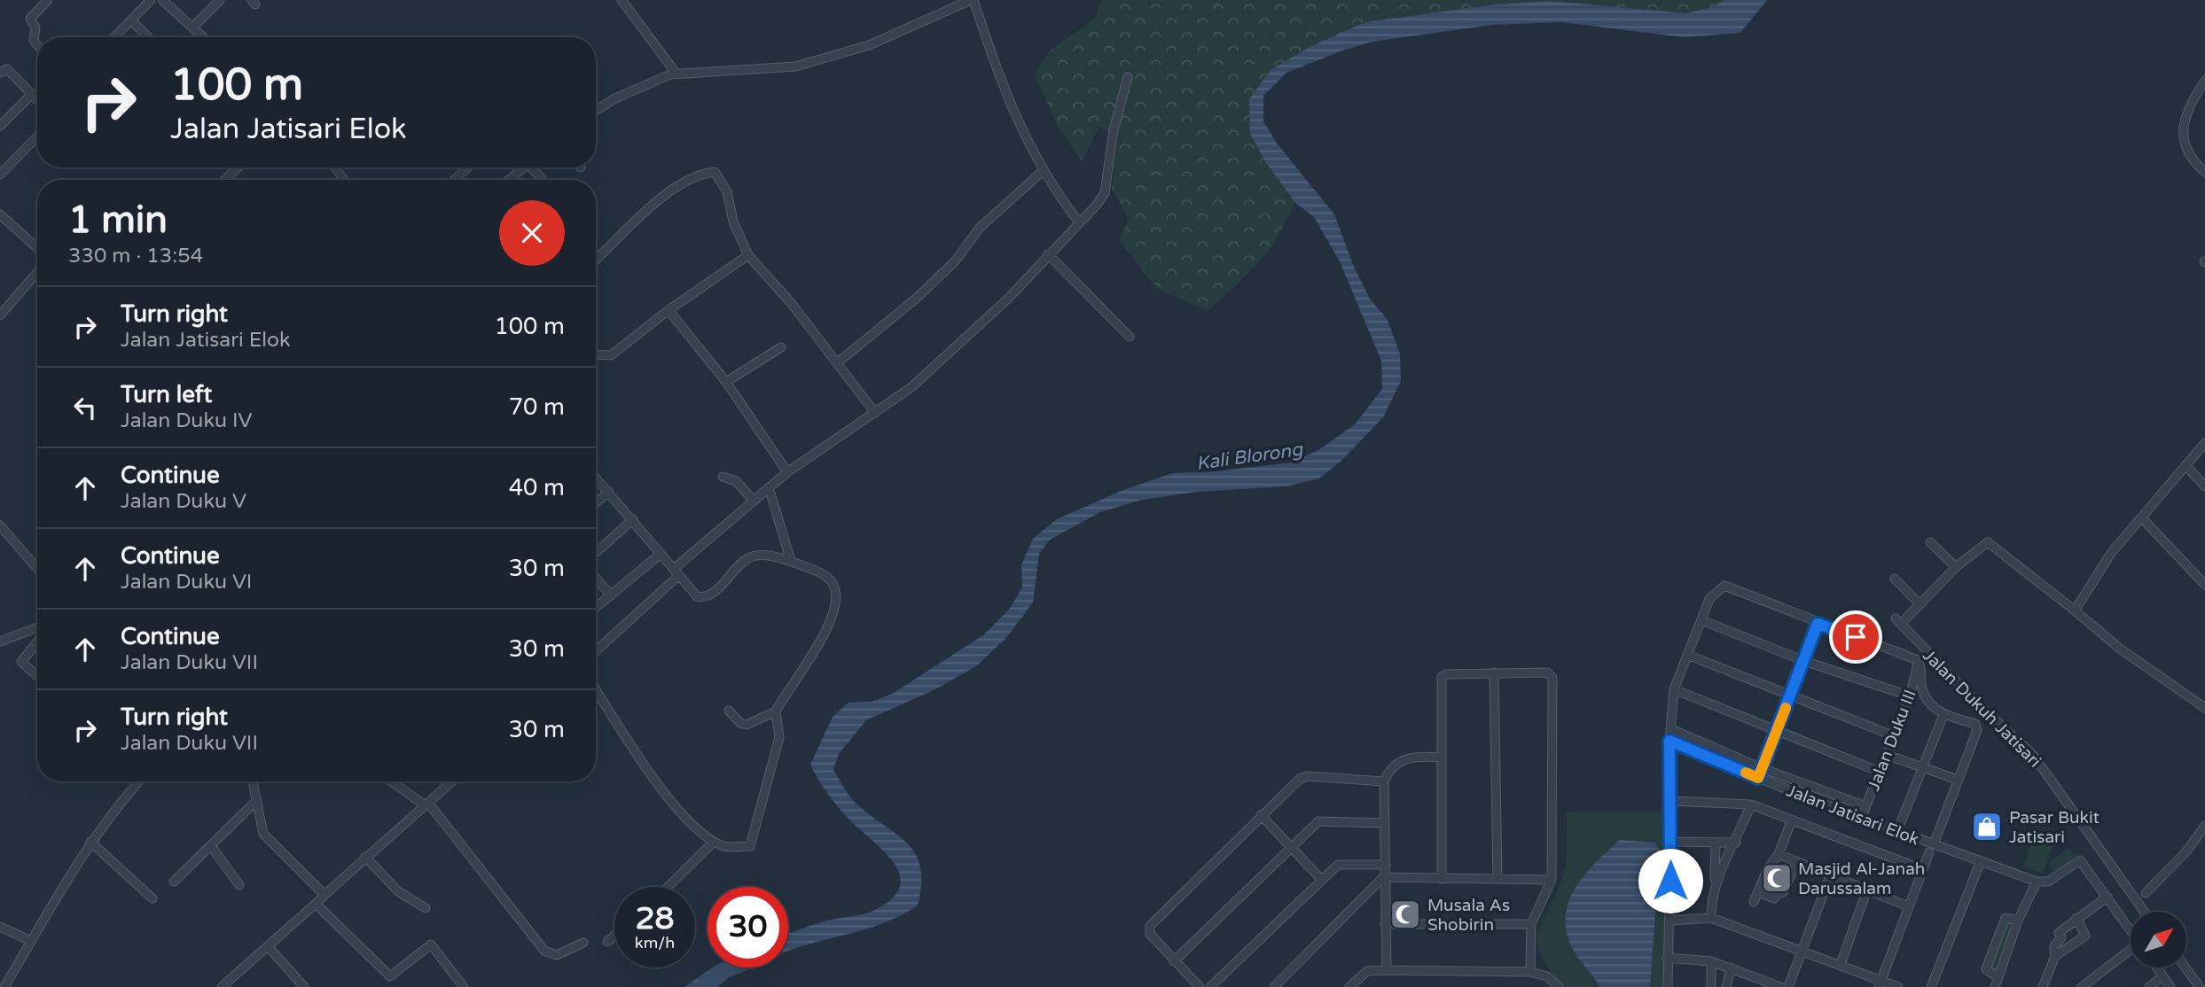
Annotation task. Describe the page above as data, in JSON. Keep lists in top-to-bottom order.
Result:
{
  "streets": {
    "street": ["Jalan Dukuh Jatisari", "Jalan Duku III", "Jalan Jatisari Elok"]
  },
  "crossings": [
    ["Jalan Duku III", "Jalan Jatisari Elok"]
  ],
  "water": ["Kali Blorong"],
  "places": {
    "shop": ["Pasar Bukit Jatisari"],
    "mosque": ["Masjid Al-Janah Darussalam", "Musala As Shobirin"]
  },
  "north": "top right",
  "page": {
    "turn": ["100 m", "Jalan Jatisari Elok"],
    "heading": ["1 min", "330 m · 13:54"],
    "list": [
      {
        "name": "Turn right",
        "note": "Jalan Jatisari Elok",
        "value": "100 m"
      },
      {
        "name": "Turn left",
        "note": "Jalan Duku IV",
        "value": "70 m"
      },
      {
        "name": "Continue",
        "note": "Jalan Duku V",
        "value": "40 m"
      },
      {
        "name": "Continue",
        "note": "Jalan Duku VI",
        "value": "30 m"
      },
      {
        "name": "Continue",
        "note": "Jalan Duku VII",
        "value": "30 m"
      },
      {
        "name": "Turn right",
        "note": "Jalan Duku VII",
        "value": "30 m"
      }
    ],
    "speed": "28 km/h",
    "limit": "30"
  }
}
